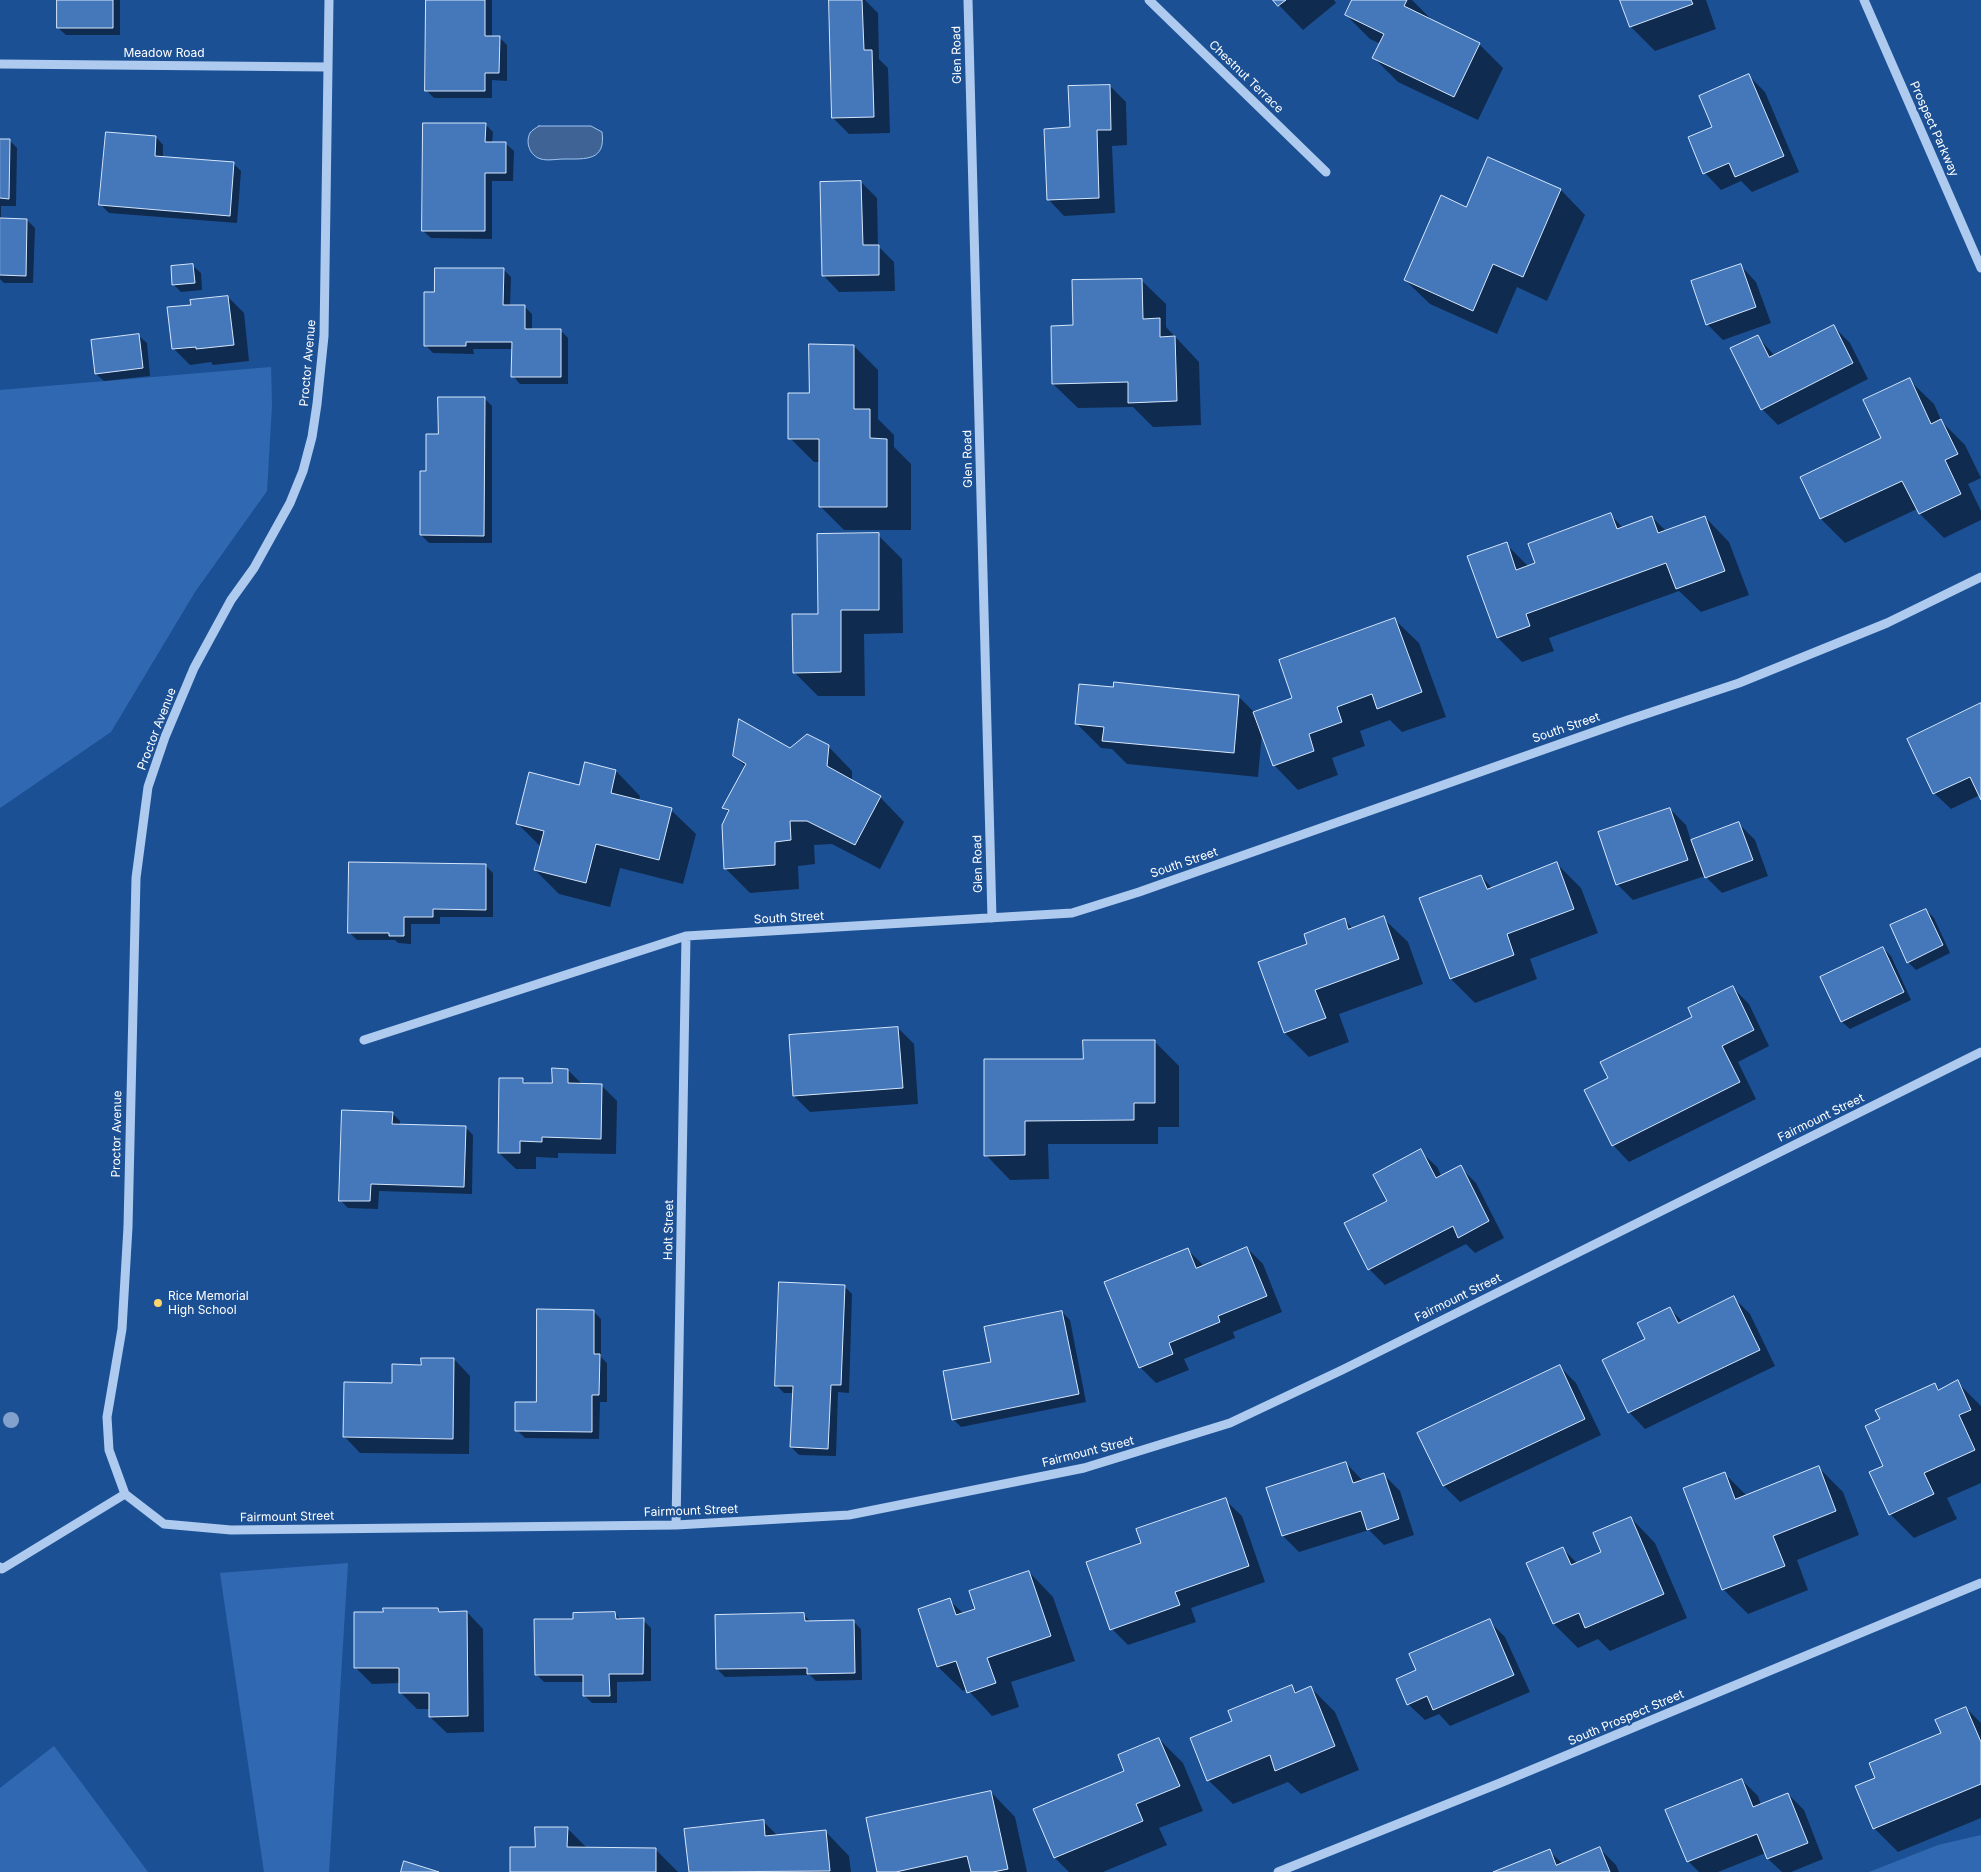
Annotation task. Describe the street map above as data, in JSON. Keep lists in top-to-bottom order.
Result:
{
  "streets": {
    "street": [
      "Meadow Road",
      "Glen Road",
      "Chestnut Terrace",
      "Prospect Parkway",
      "Proctor Avenue",
      "South Street",
      "Fairmount Street",
      "Holt Street",
      "South Prospect Street"
    ]
  },
  "crossings": [
    ["Meadow Road", "Proctor Avenue"],
    ["Glen Road", "South Street"],
    ["Proctor Avenue", "Fairmount Street"],
    ["South Street", "Holt Street"],
    ["Fairmount Street", "Holt Street"]
  ],
  "places": ["Rice Memorial High School"]
}
